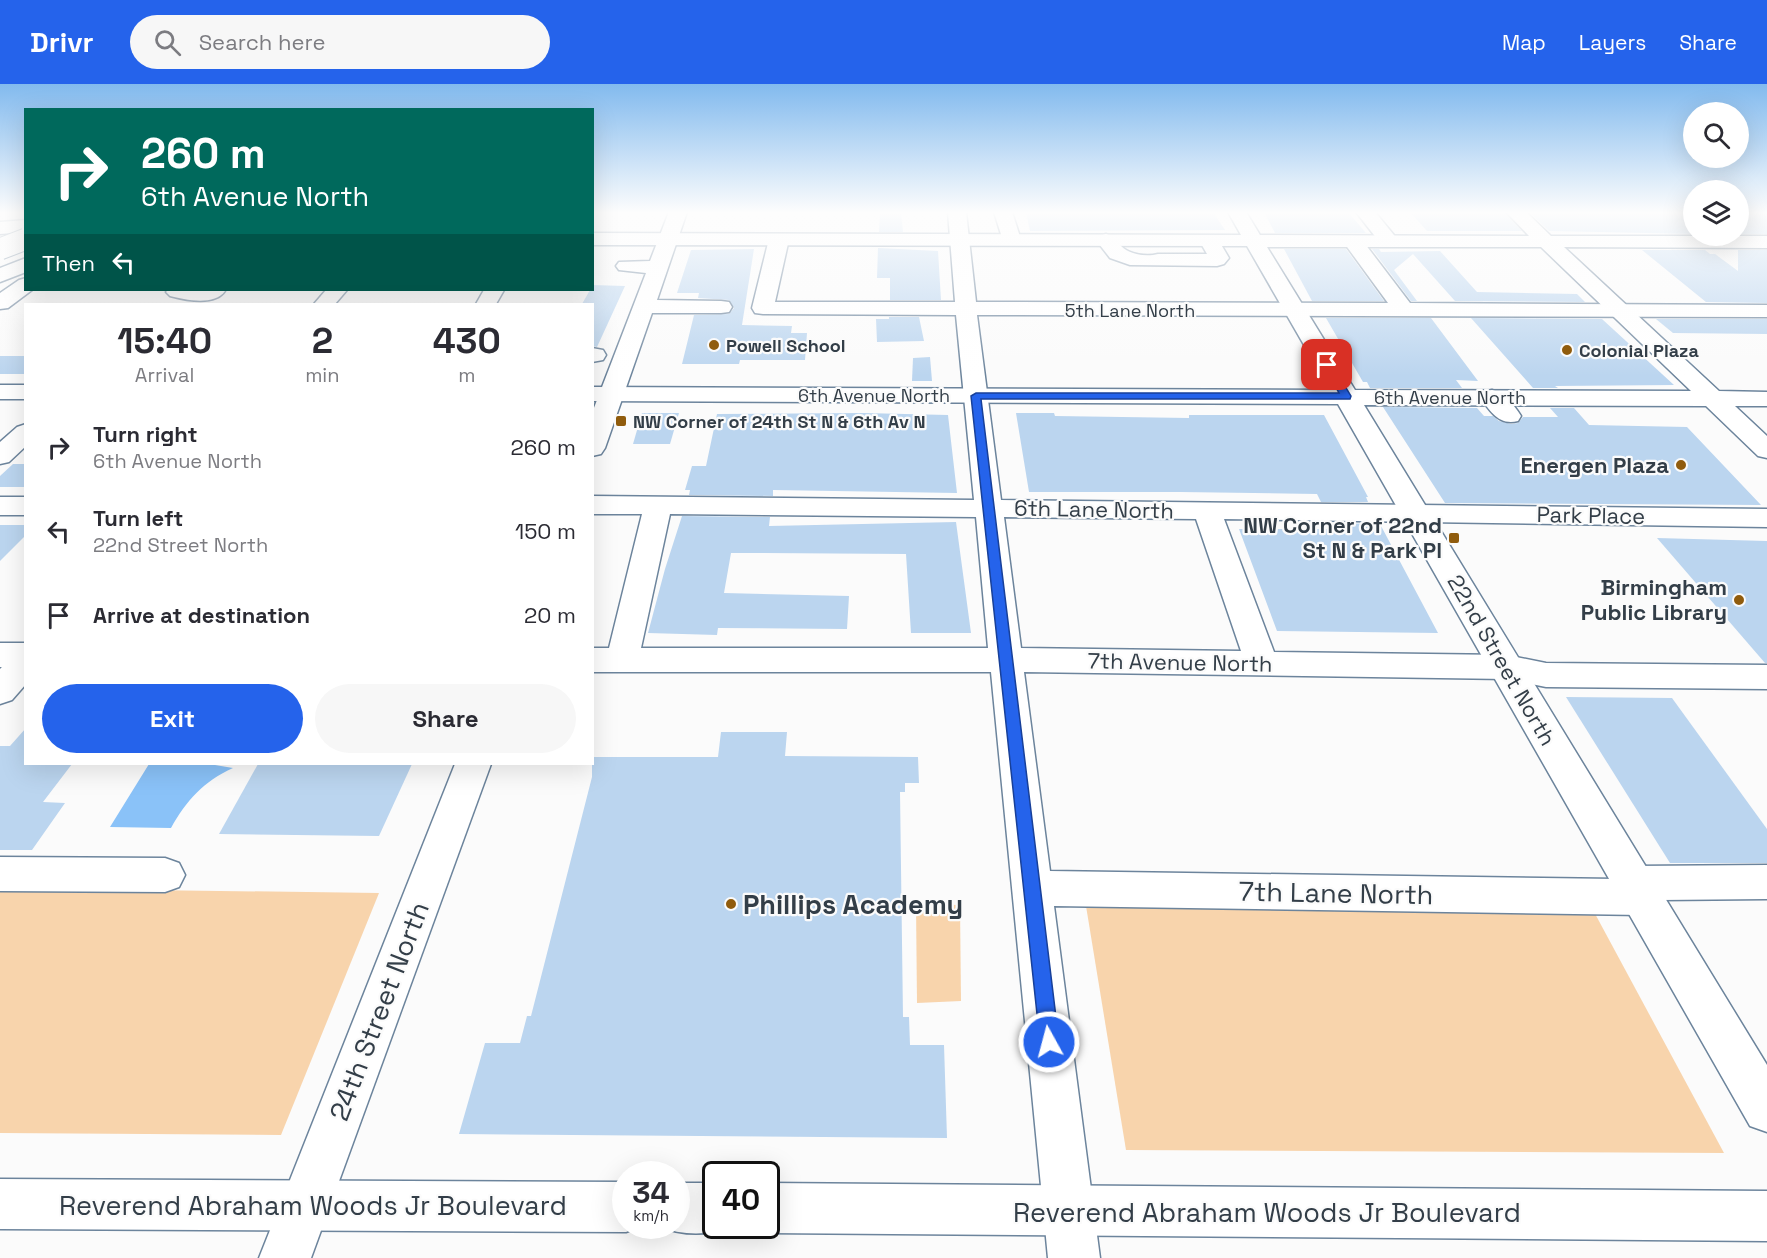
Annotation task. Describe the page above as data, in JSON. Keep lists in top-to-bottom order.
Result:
{
  "streets": {
    "main road": [
      "5th Lane North",
      "6th Avenue North",
      "6th Lane North",
      "Park Place",
      "22nd Street North",
      "7th Avenue North",
      "7th Lane North",
      "24th Street North",
      "Reverend Abraham Woods Jr Boulevard"
    ]
  },
  "crossings": [
    ["5th Lane North", "22nd Street North"],
    ["6th Avenue North", "22nd Street North"],
    ["6th Lane North", "Park Place"],
    ["6th Lane North", "22nd Street North"],
    ["Park Place", "22nd Street North"],
    ["22nd Street North", "7th Avenue North"],
    ["22nd Street North", "7th Lane North"],
    ["24th Street North", "Reverend Abraham Woods Jr Boulevard"]
  ],
  "places": {
    "other": [
      "Powell School",
      "Colonial Plaza",
      "Energen Plaza",
      "Birmingham Public Library",
      "Phillips Academy"
    ],
    "transit": ["NW Corner of 24th St N & 6th Av N", "NW Corner of 22nd St N & Park Pl"]
  },
  "page": {
    "header": "Drivr",
    "search": "Search here",
    "nav": ["Map", "Layers", "Share"],
    "turn": ["260 m", "6th Avenue North"],
    "then": "Then",
    "eta": [
      "15:40",
      "Arrival",
      "2",
      "min",
      "430",
      "m"
    ],
    "list": [
      {
        "name": "Turn right",
        "note": "6th Avenue North",
        "value": "260 m"
      },
      {
        "name": "Turn left",
        "note": "22nd Street North",
        "value": "150 m"
      },
      {
        "name": "Arrive at destination",
        "value": "20 m"
      }
    ],
    "buttons": ["Exit", "Share"],
    "speed": "34 km/h",
    "limit": "40"
  }
}
